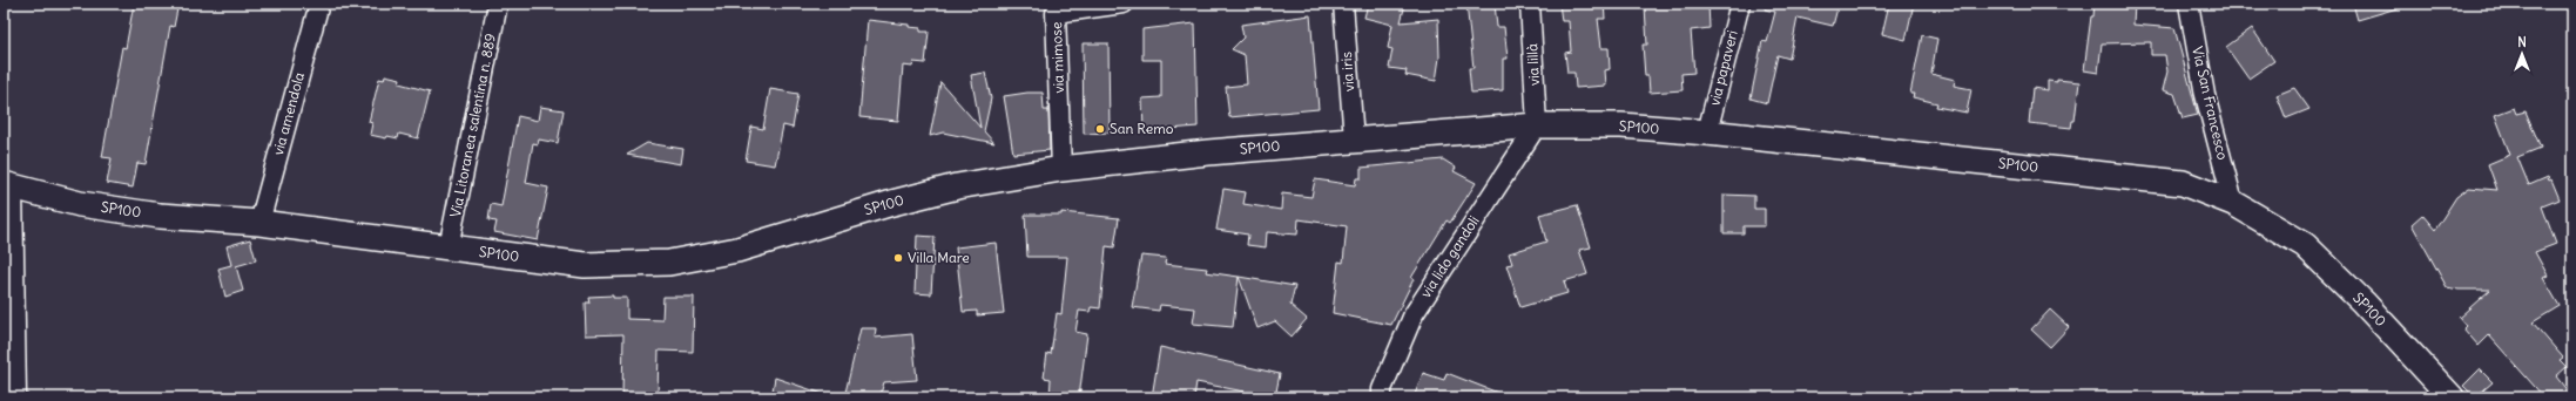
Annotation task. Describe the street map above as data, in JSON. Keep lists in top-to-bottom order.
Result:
{
  "streets": {
    "main road": ["SP100"],
    "street": [
      "via mimose",
      "via lillà",
      "via papaveri",
      "via iris",
      "Via San Francesco",
      "via amendola",
      "Via Litoranea salentina n. 889",
      "via lido gandoli"
    ]
  },
  "crossings": [
    ["via mimose", "SP100"],
    ["via lillà", "SP100"],
    ["via lillà", "via lido gandoli"],
    ["via papaveri", "SP100"],
    ["via iris", "SP100"],
    ["Via San Francesco", "SP100"],
    ["via amendola", "SP100"],
    ["Via Litoranea salentina n. 889", "SP100"],
    ["SP100", "via lido gandoli"]
  ],
  "places": ["San Remo", "Villa Mare"],
  "north": "top"
}
